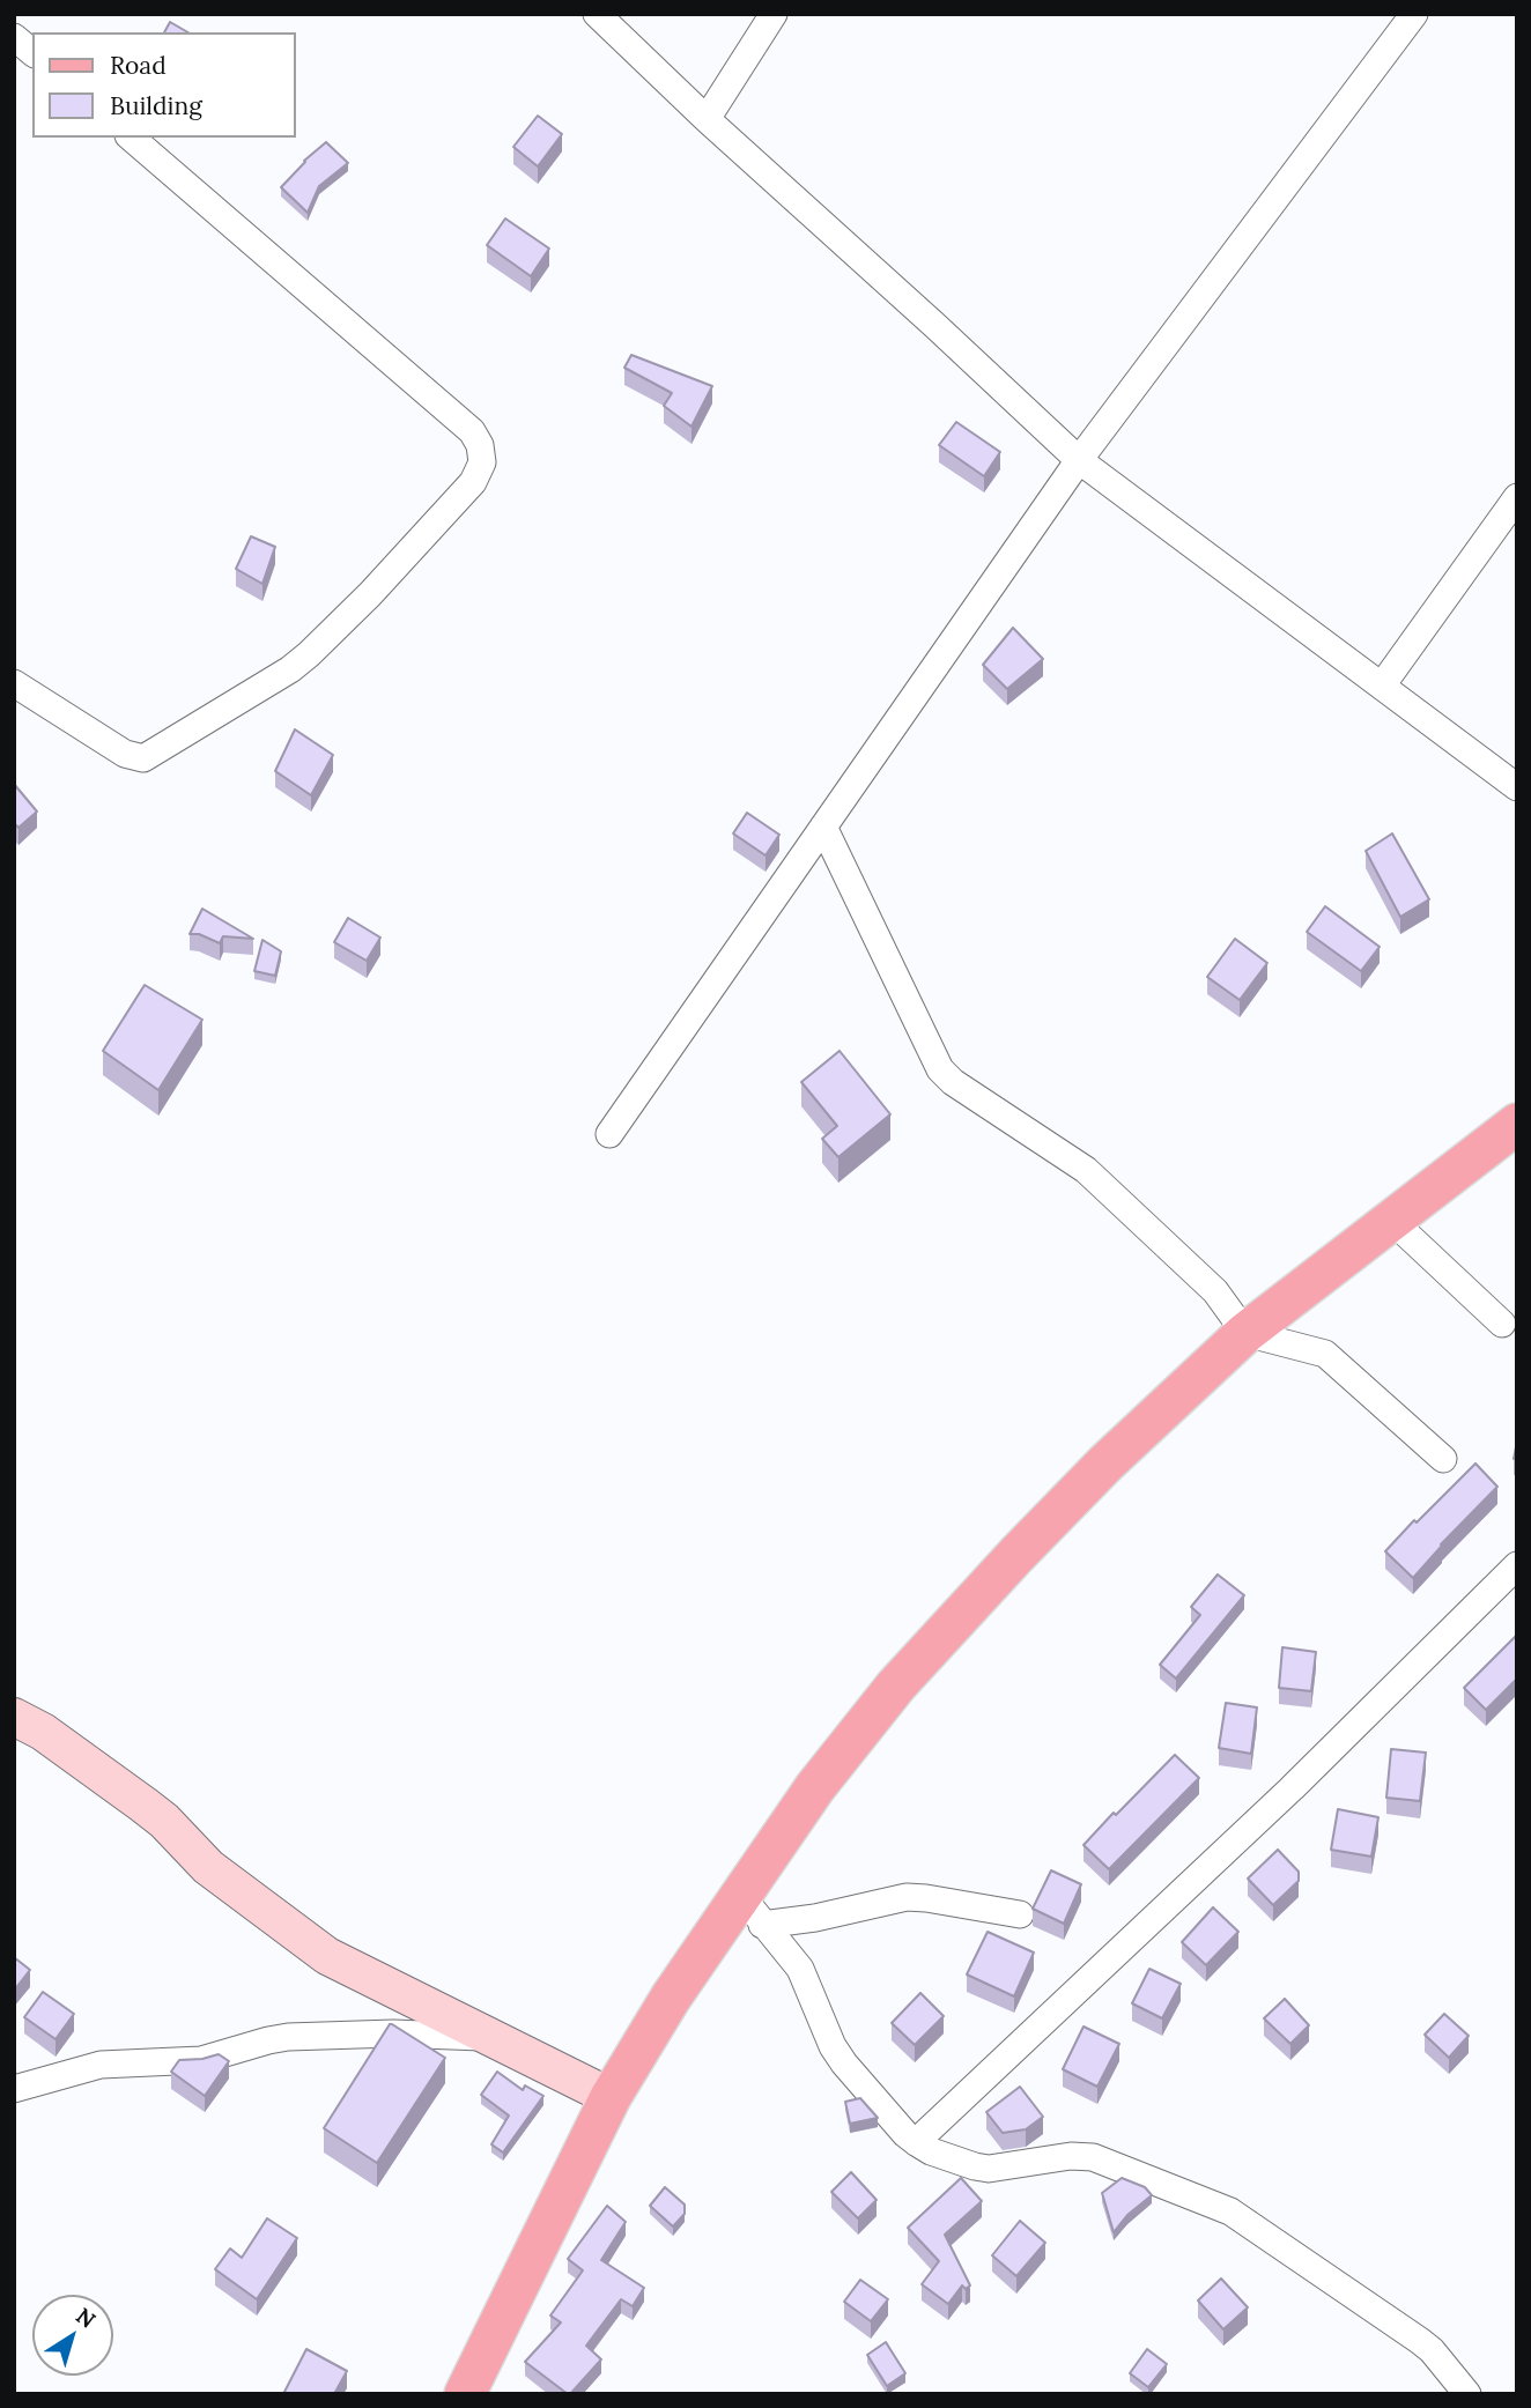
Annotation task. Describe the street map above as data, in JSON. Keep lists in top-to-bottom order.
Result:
{
  "legend": ["Road", "Building"],
  "north": "top right"
}
